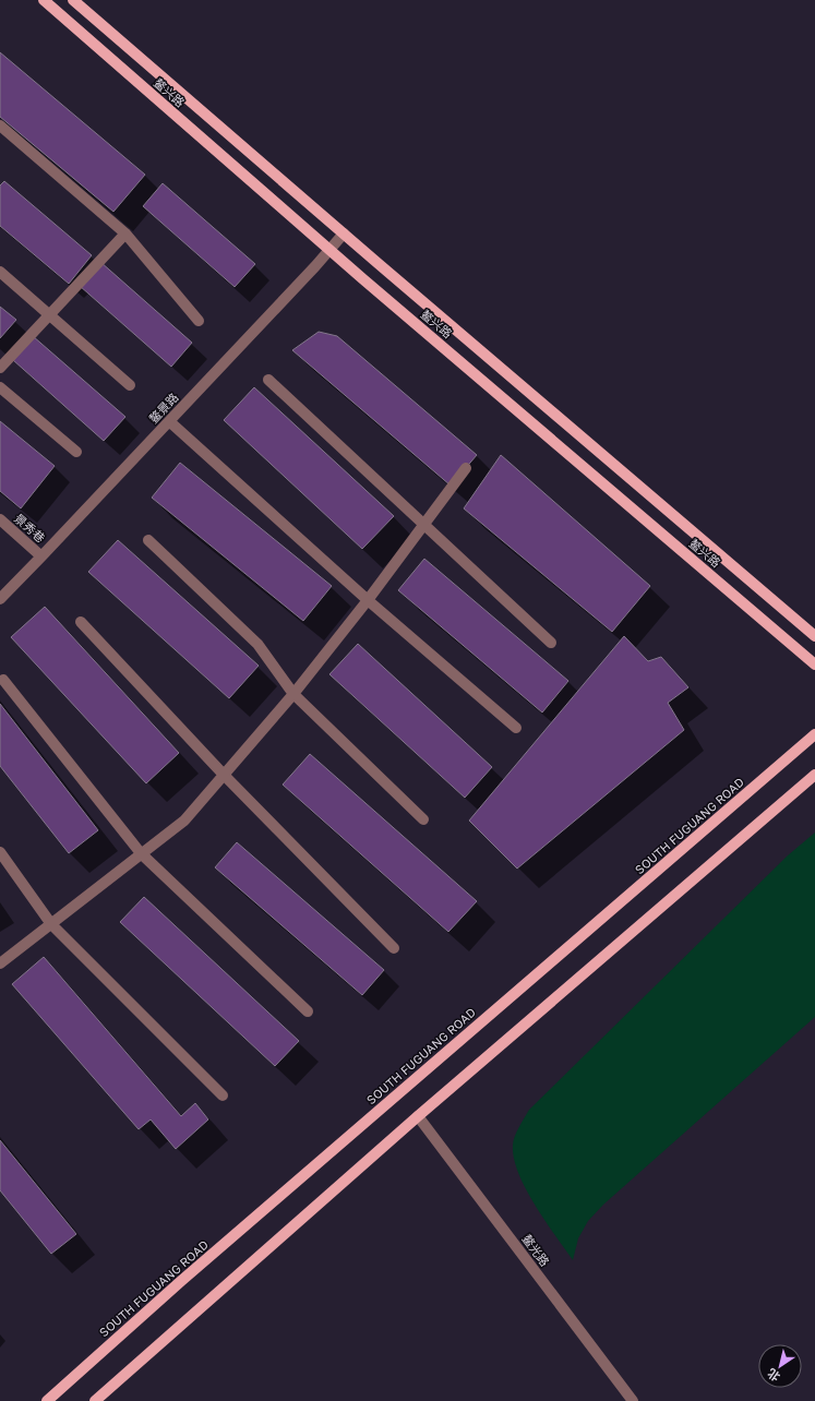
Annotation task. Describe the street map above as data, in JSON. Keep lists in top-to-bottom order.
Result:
{
  "streets": {
    "main road": ["鳌兴路", "SOUTH FUGUANG ROAD"],
    "street": ["鳌景路", "景秀巷", "鳌光路"]
  },
  "crossings": [
    ["鳌兴路", "鳌景路"],
    ["鳌景路", "景秀巷"]
  ],
  "north": "bottom left"
}
